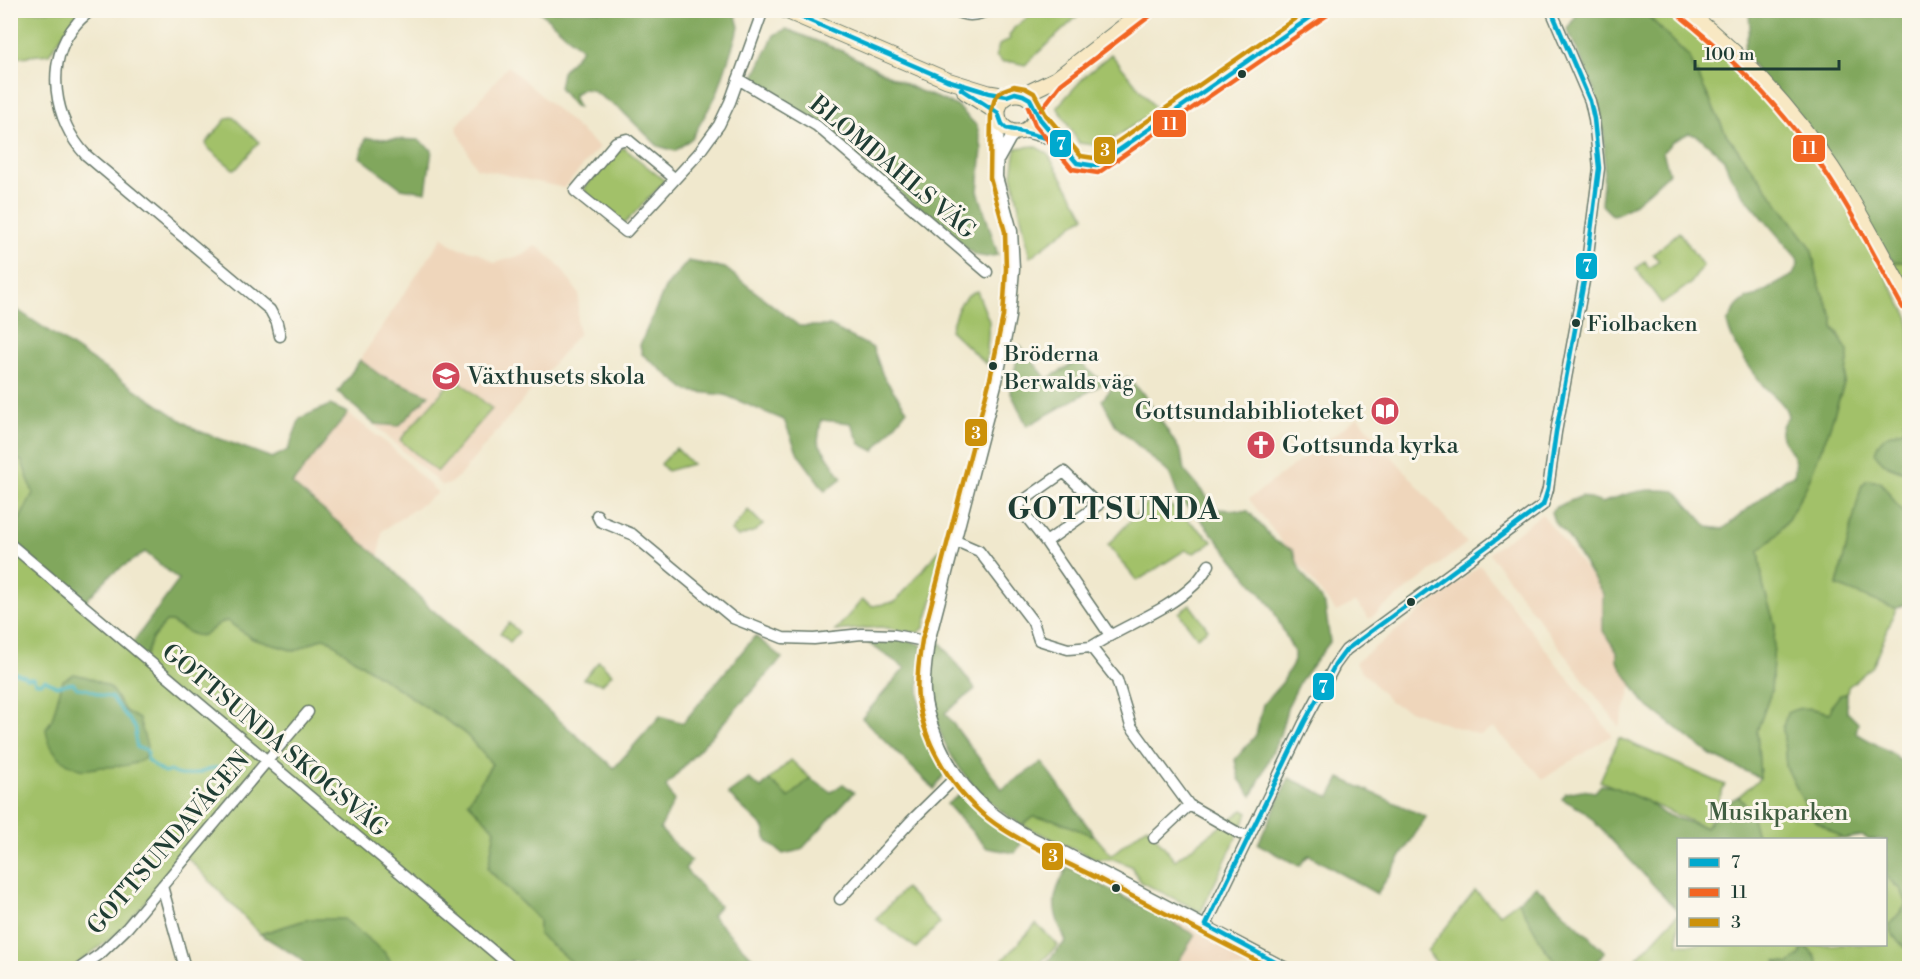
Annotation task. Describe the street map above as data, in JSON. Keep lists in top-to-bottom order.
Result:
{
  "streets": {
    "street": ["BLOMDAHLS VÄG", "GOTTSUNDA SKOGSVÄG", "GOTTSUNDAVÄGEN"]
  },
  "crossings": [
    ["GOTTSUNDA SKOGSVÄG", "GOTTSUNDAVÄGEN"]
  ],
  "districts": ["GOTTSUNDA"],
  "parks": ["Musikparken"],
  "places": {
    "other": ["Fiolbacken", "Bröderna Berwalds väg"],
    "school or university": ["Växthusets skola"],
    "library": ["Gottsundabiblioteket"],
    "church": ["Gottsunda kyrka"]
  },
  "lines": ["transit line 7", "transit line 3", "transit line 11"],
  "legend": ["7", "11", "3"],
  "scale_bar": "100 m"
}
